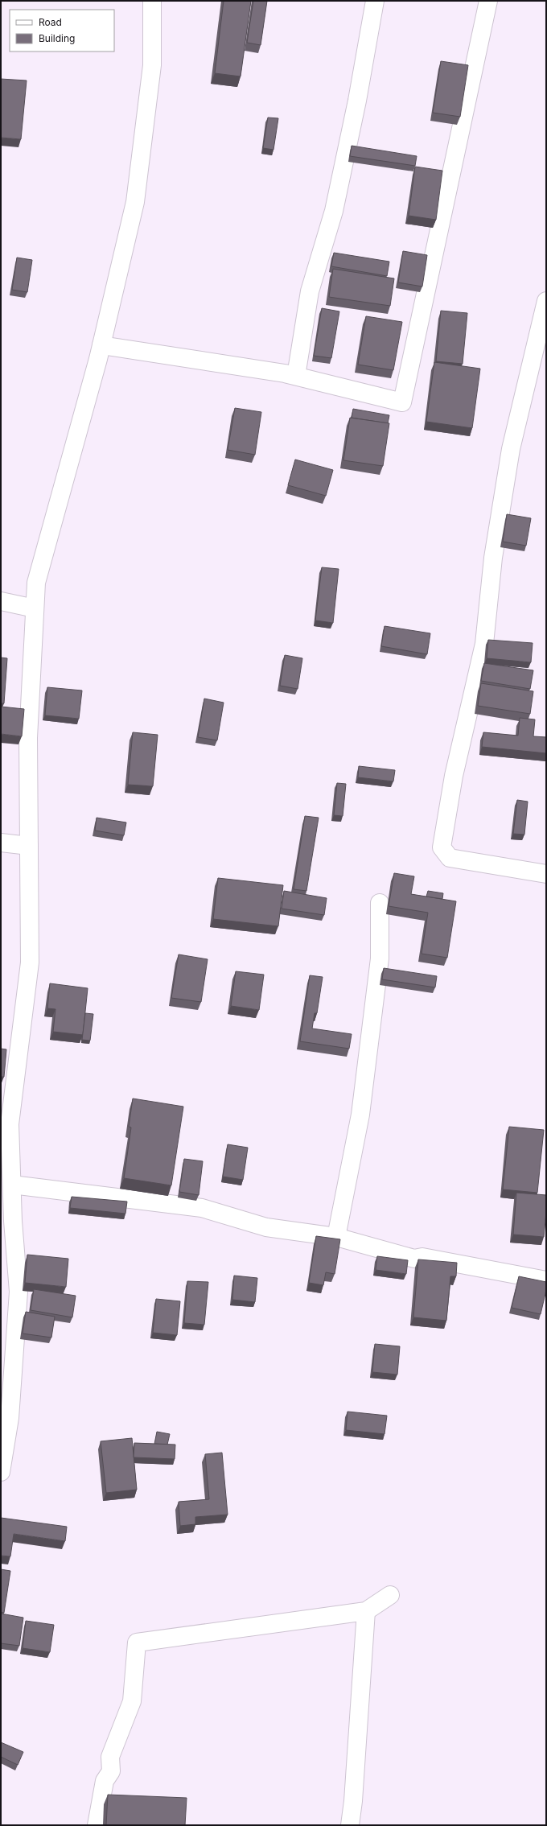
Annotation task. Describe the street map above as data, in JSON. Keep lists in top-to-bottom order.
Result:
{
  "legend": ["Road", "Building"]
}
